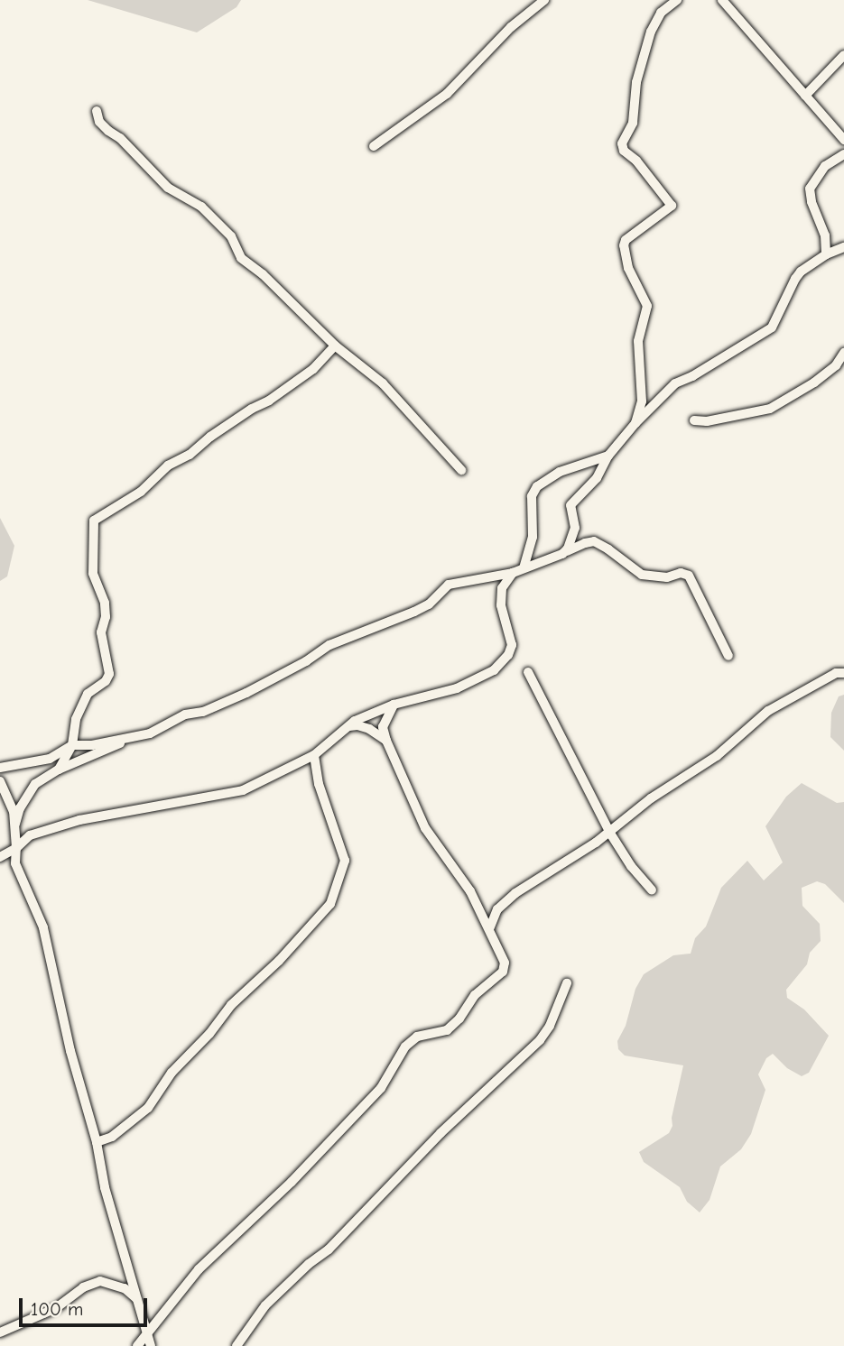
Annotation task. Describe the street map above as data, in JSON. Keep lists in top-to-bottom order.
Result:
{
  "scale_bar": "100 m"
}
